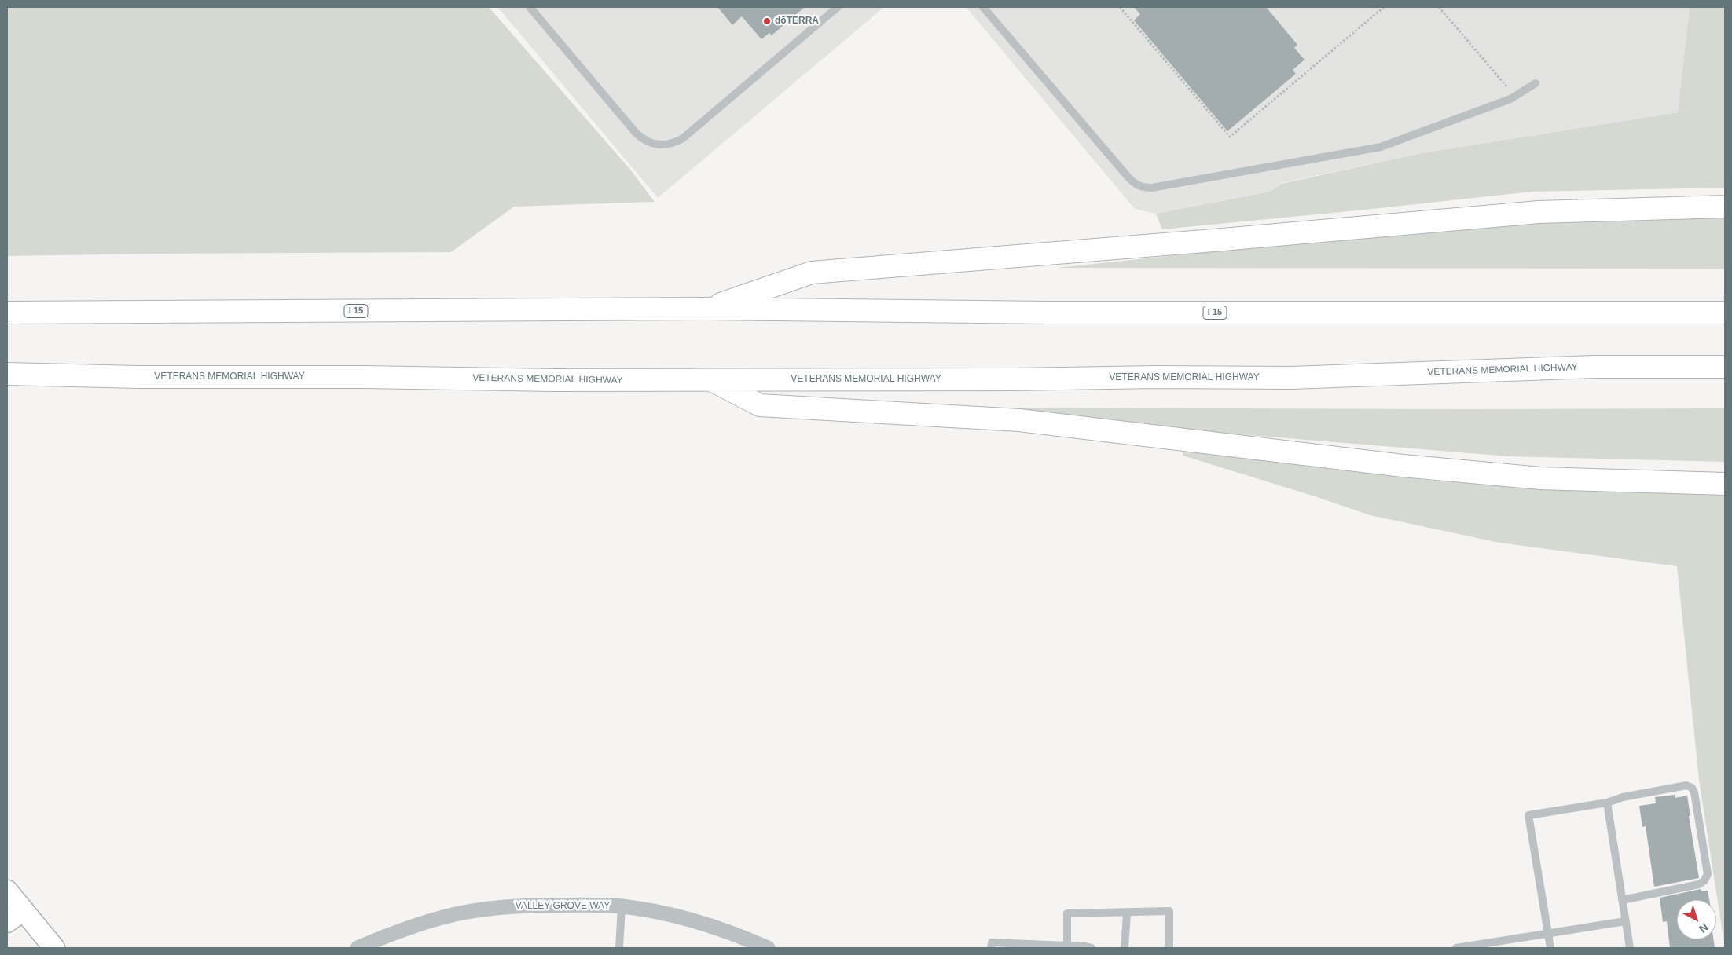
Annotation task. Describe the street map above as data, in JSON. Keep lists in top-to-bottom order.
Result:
{
  "streets": {
    "highway": ["I 15", "VETERANS MEMORIAL HIGHWAY"],
    "street": ["VALLEY GROVE WAY"]
  },
  "places": ["dōTERRA"],
  "north": "bottom right"
}
